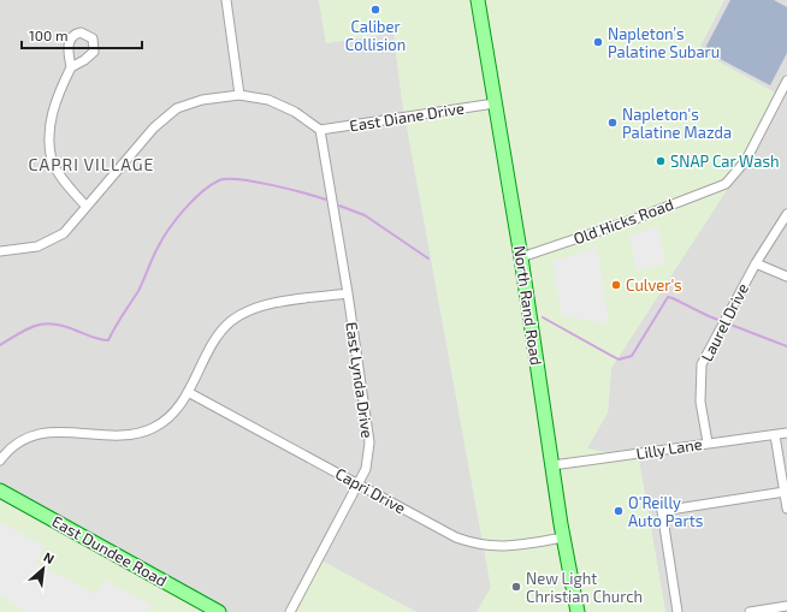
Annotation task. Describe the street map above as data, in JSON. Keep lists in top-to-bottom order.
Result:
{
  "streets": {
    "main road": ["North Rand Road", "East Dundee Road"],
    "street": [
      "East Diane Drive",
      "Old Hicks Road",
      "Laurel Drive",
      "East Lynda Drive",
      "Lilly Lane",
      "Capri Drive"
    ]
  },
  "crossings": [
    ["East Diane Drive", "North Rand Road"],
    ["East Diane Drive", "East Lynda Drive"],
    ["Old Hicks Road", "North Rand Road"],
    ["North Rand Road", "Lilly Lane"],
    ["North Rand Road", "Capri Drive"],
    ["Laurel Drive", "Lilly Lane"],
    ["East Lynda Drive", "Capri Drive"]
  ],
  "districts": ["CAPRI VILLAGE"],
  "places": [
    "Caliber Collision",
    "Napleton’s Palatine Subaru",
    "Napleton's Palatine Mazda",
    "SNAP Car Wash",
    "Culver's",
    "O'Reilly Auto Parts",
    "New Light Christian Church"
  ],
  "scale_bar": "100 m",
  "north": "top right"
}
